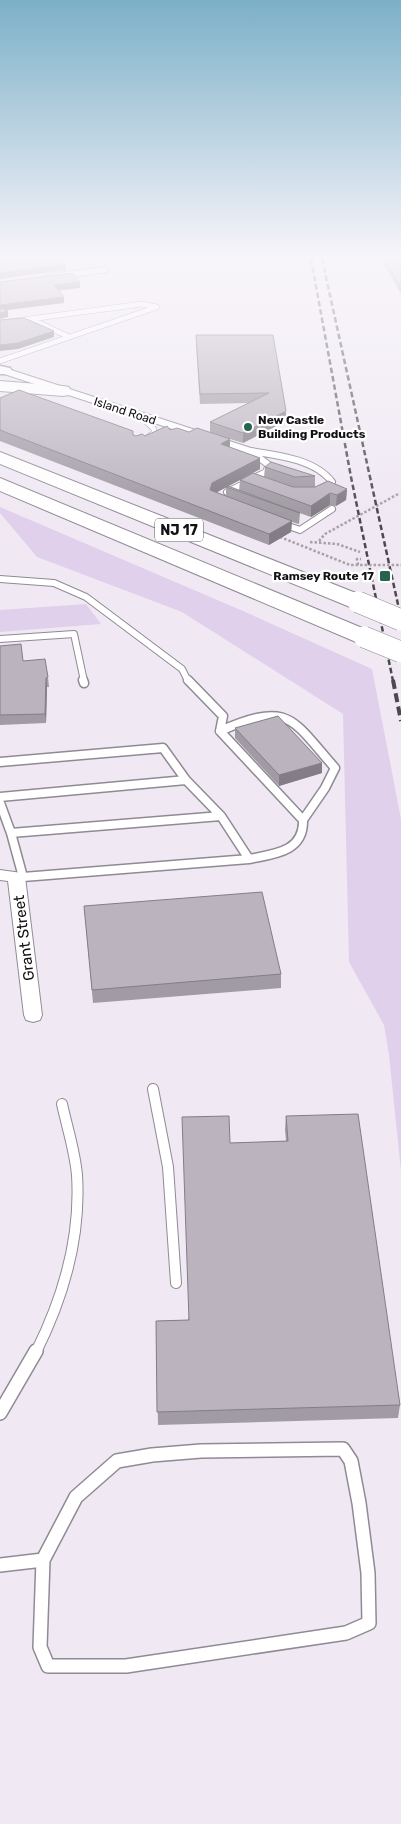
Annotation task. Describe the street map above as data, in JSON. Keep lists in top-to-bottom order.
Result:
{
  "streets": {
    "highway": ["NJ 17"],
    "street": ["Island Road", "Grant Street"]
  },
  "places": {
    "other": ["New Castle Building Products"],
    "transit": ["Ramsey Route 17"]
  }
}
